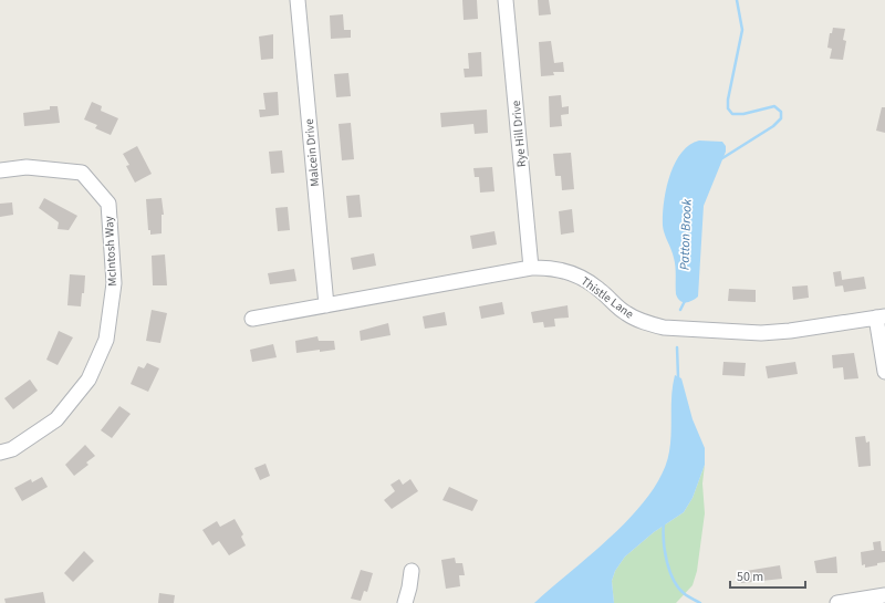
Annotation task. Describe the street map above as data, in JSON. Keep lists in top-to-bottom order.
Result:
{
  "streets": {
    "street": [
      "Rye Hill Drive",
      "Malcein Drive",
      "McIntosh Way",
      "Thistle Lane"
    ]
  },
  "crossings": [
    ["Rye Hill Drive", "Thistle Lane"],
    ["Malcein Drive", "Thistle Lane"]
  ],
  "water": ["Patton Brook"],
  "scale_bar": "50 m"
}
